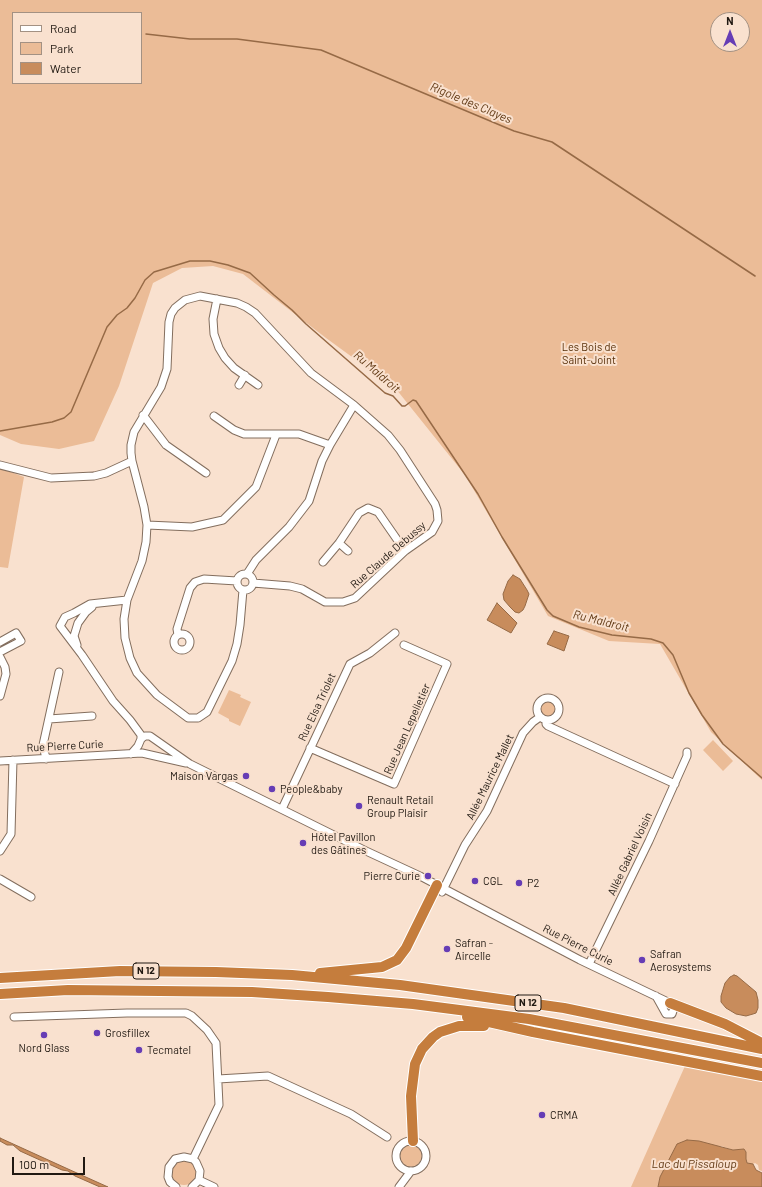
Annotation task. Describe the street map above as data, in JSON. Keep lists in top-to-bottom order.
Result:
{
  "streets": {
    "highway": ["N 12"],
    "street": [
      "Rue Claude Debussy",
      "Rue Elsa Triolet",
      "Rue Jean Lepelletier",
      "Rue Pierre Curie",
      "Allée Maurice Mallet",
      "Allée Gabriel Voisin"
    ]
  },
  "crossings": [
    ["Rue Elsa Triolet", "Rue Jean Lepelletier"],
    ["Rue Elsa Triolet", "Rue Pierre Curie"],
    ["Rue Pierre Curie", "Allée Maurice Mallet"],
    ["Rue Pierre Curie", "Allée Gabriel Voisin"],
    ["Allée Maurice Mallet", "Allée Gabriel Voisin"]
  ],
  "water": ["Rigole des Clayes", "Ru Maldroit", "Lac du Pissaloup"],
  "parks": ["Les Bois de Saint-Joint"],
  "places": [
    "Maison Vargas",
    "People&baby",
    "Renault Retail Group Plaisir",
    "Hôtel Pavillon des Gâtines",
    "Pierre Curie",
    "CGL",
    "P2",
    "Safran - Aircelle",
    "Safran Aerosystems",
    "Grosfillex",
    "Nord Glass",
    "Tecmatel",
    "CRMA"
  ],
  "legend": ["Road", "Park", "Water"],
  "scale_bar": "100 m",
  "north": "top"
}
